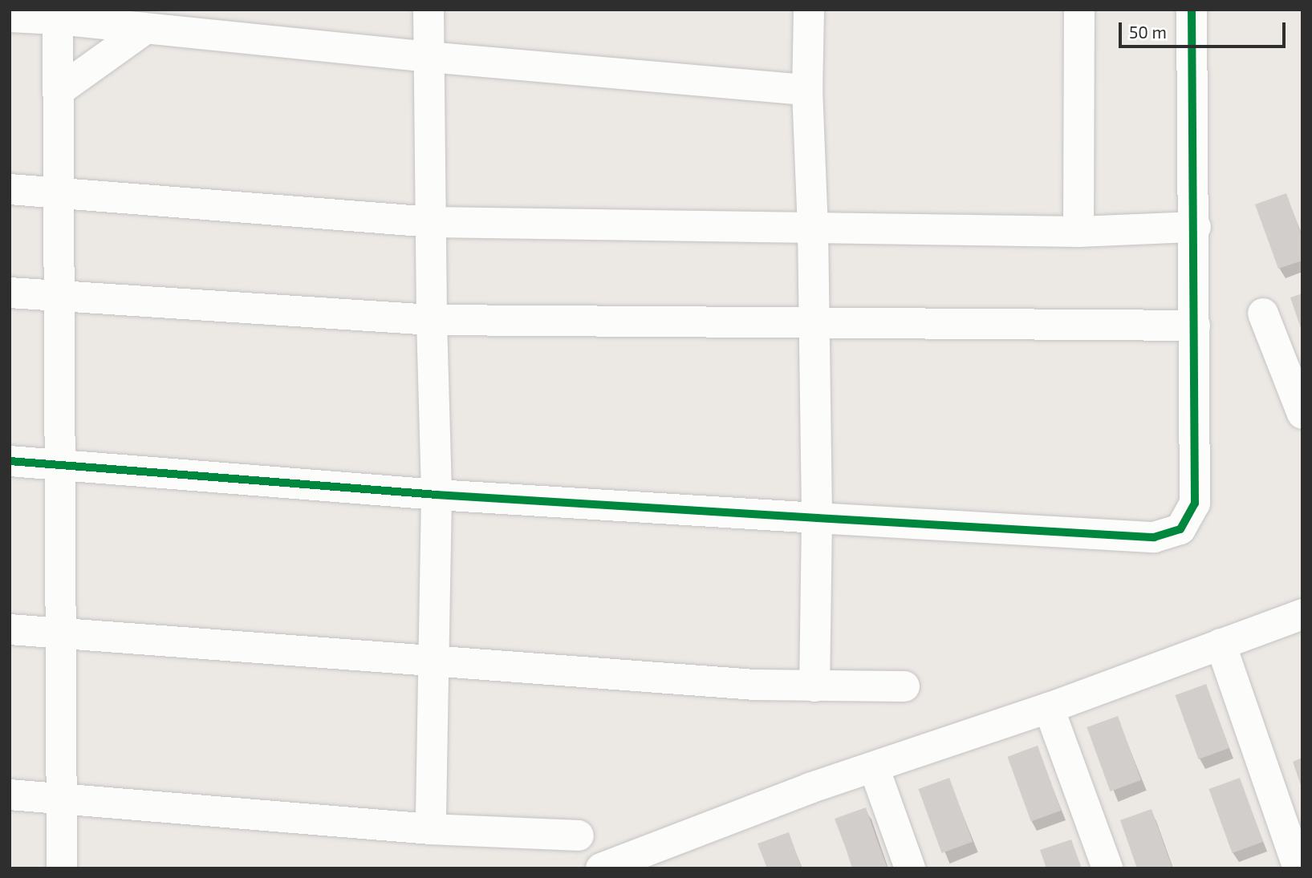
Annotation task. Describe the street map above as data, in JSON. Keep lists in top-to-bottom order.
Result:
{
  "scale_bar": "50 m"
}
